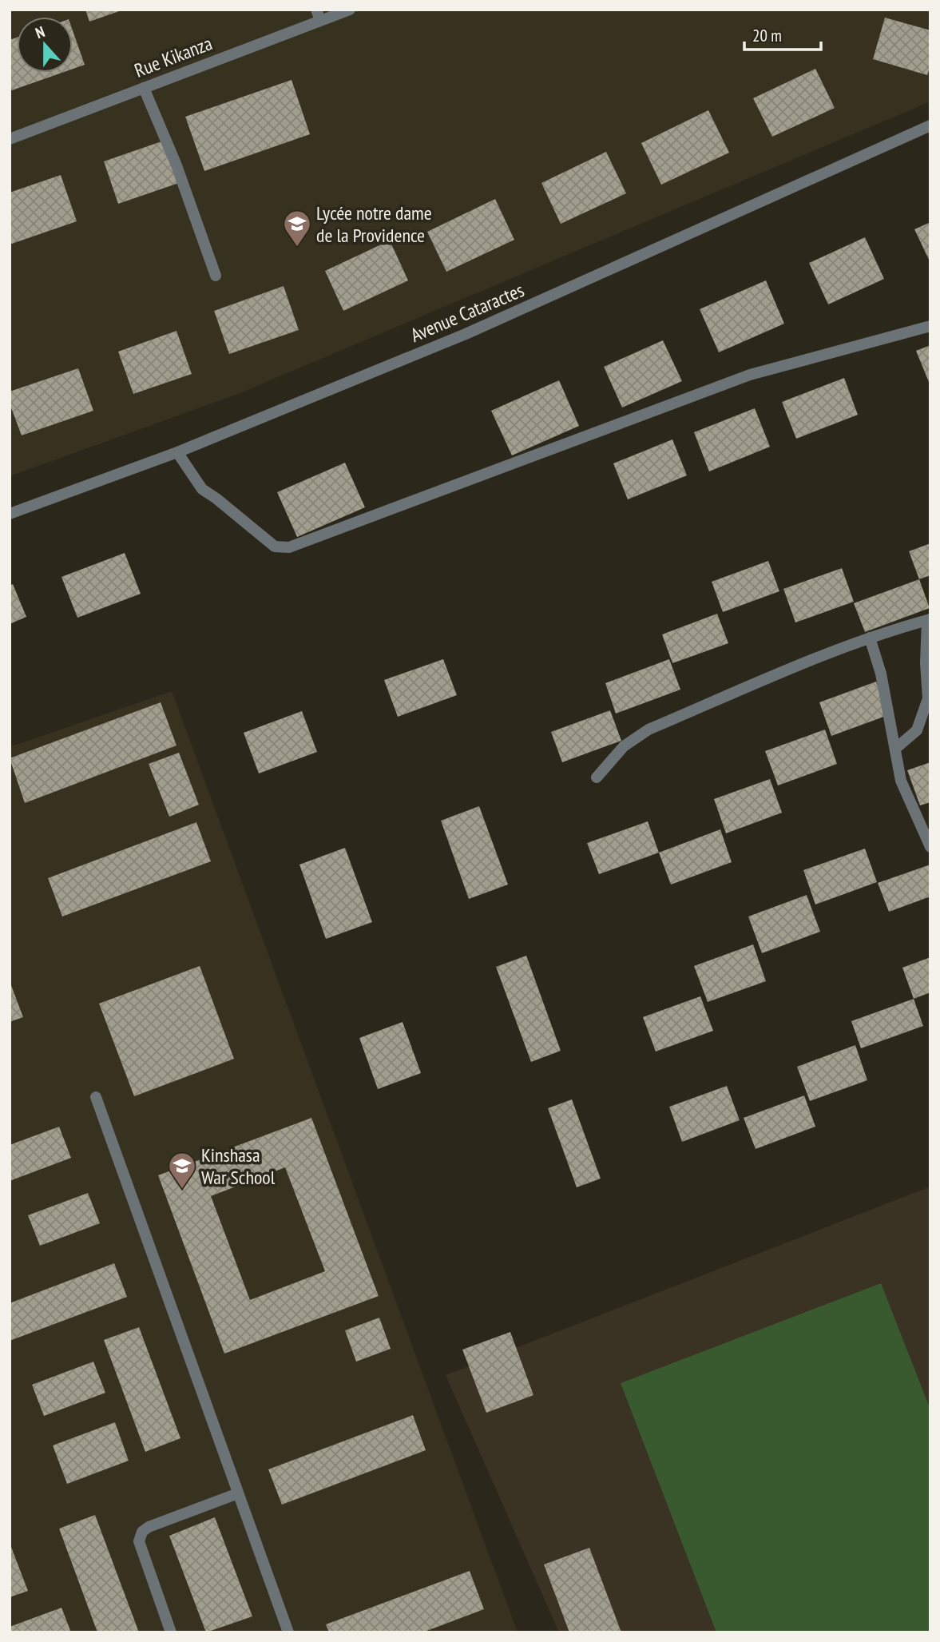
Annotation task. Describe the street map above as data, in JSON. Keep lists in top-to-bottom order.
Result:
{
  "streets": {
    "street": ["Rue Kikanza", "Avenue Cataractes"]
  },
  "places": {
    "school or university": ["Lycée notre dame de la Providence", "Kinshasa War School"]
  },
  "scale_bar": "20 m",
  "north": "top"
}
